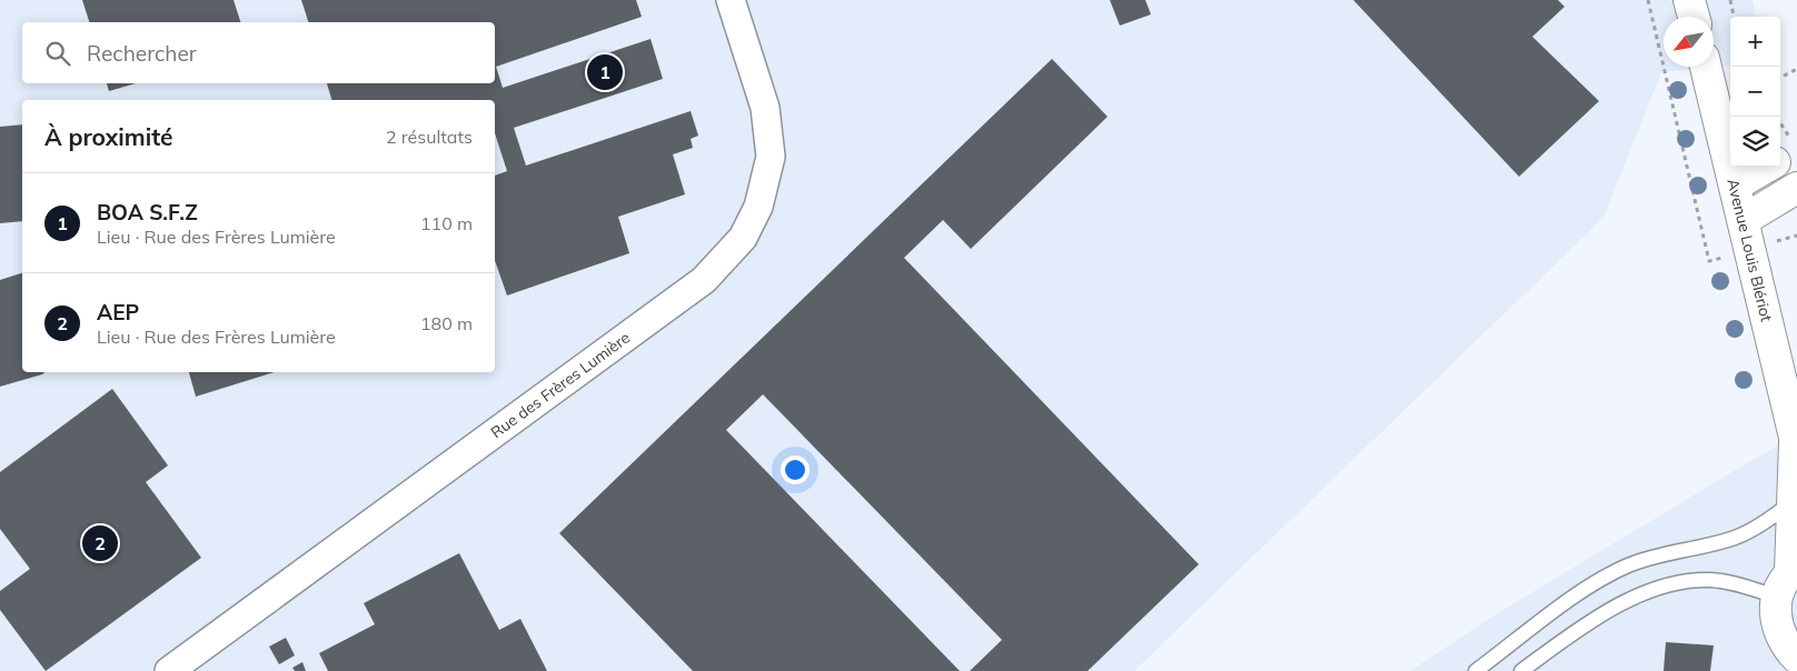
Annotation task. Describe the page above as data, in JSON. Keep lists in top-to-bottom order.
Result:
{
  "streets": {
    "street": ["Avenue Louis Blériot", "Rue des Frères Lumière"]
  },
  "north": "bottom left",
  "page": {
    "map_buttons": ["+", "−"],
    "search": "Rechercher",
    "pins": ["1", "2"],
    "heading": ["À proximité", "2 résultats"],
    "list": [
      {
        "mark": "1",
        "name": "BOA S.F.Z",
        "note": "Lieu · Rue des Frères Lumière",
        "value": "110 m"
      },
      {
        "mark": "2",
        "name": "AEP",
        "note": "Lieu · Rue des Frères Lumière",
        "value": "180 m"
      }
    ]
  }
}
